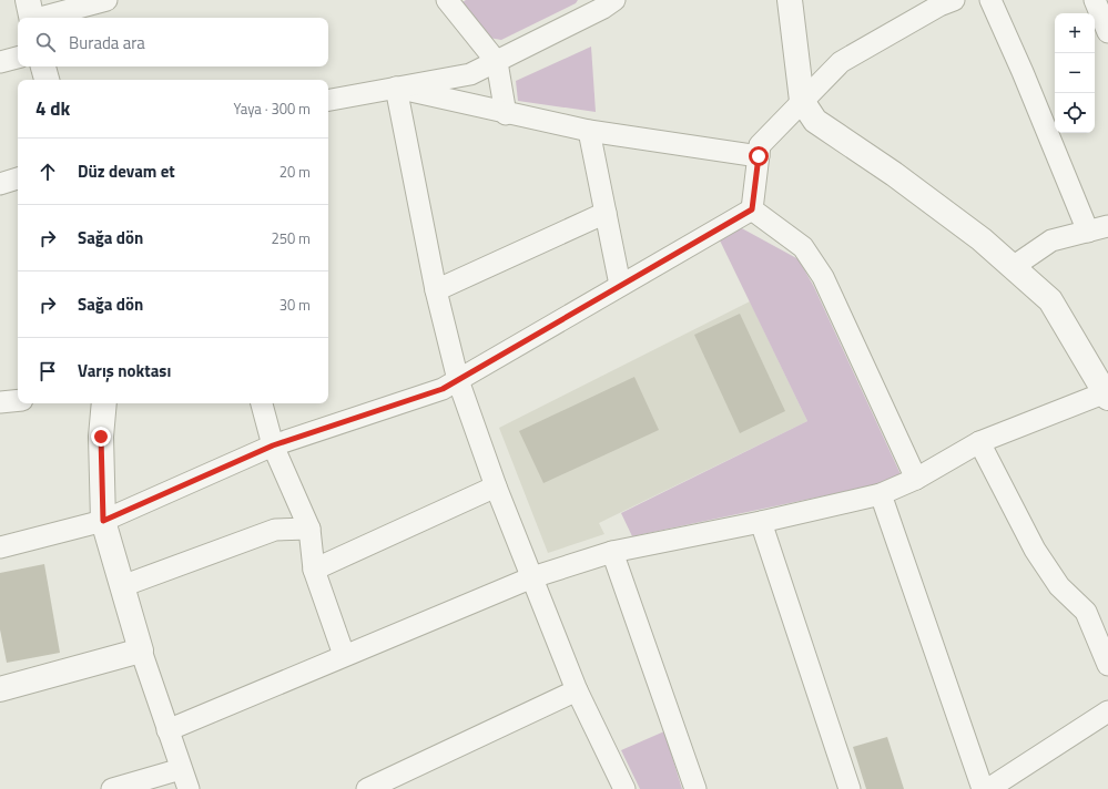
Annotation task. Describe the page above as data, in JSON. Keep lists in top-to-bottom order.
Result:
{
  "page": {
    "map_buttons": ["+", "−"],
    "search": "Burada ara",
    "heading": ["4 dk", "Yaya · 300 m"],
    "list": [
      ["Düz devam et", "20 m"],
      ["Sağa dön", "250 m"],
      ["Sağa dön", "30 m"],
      "Varış noktası"
    ]
  }
}
